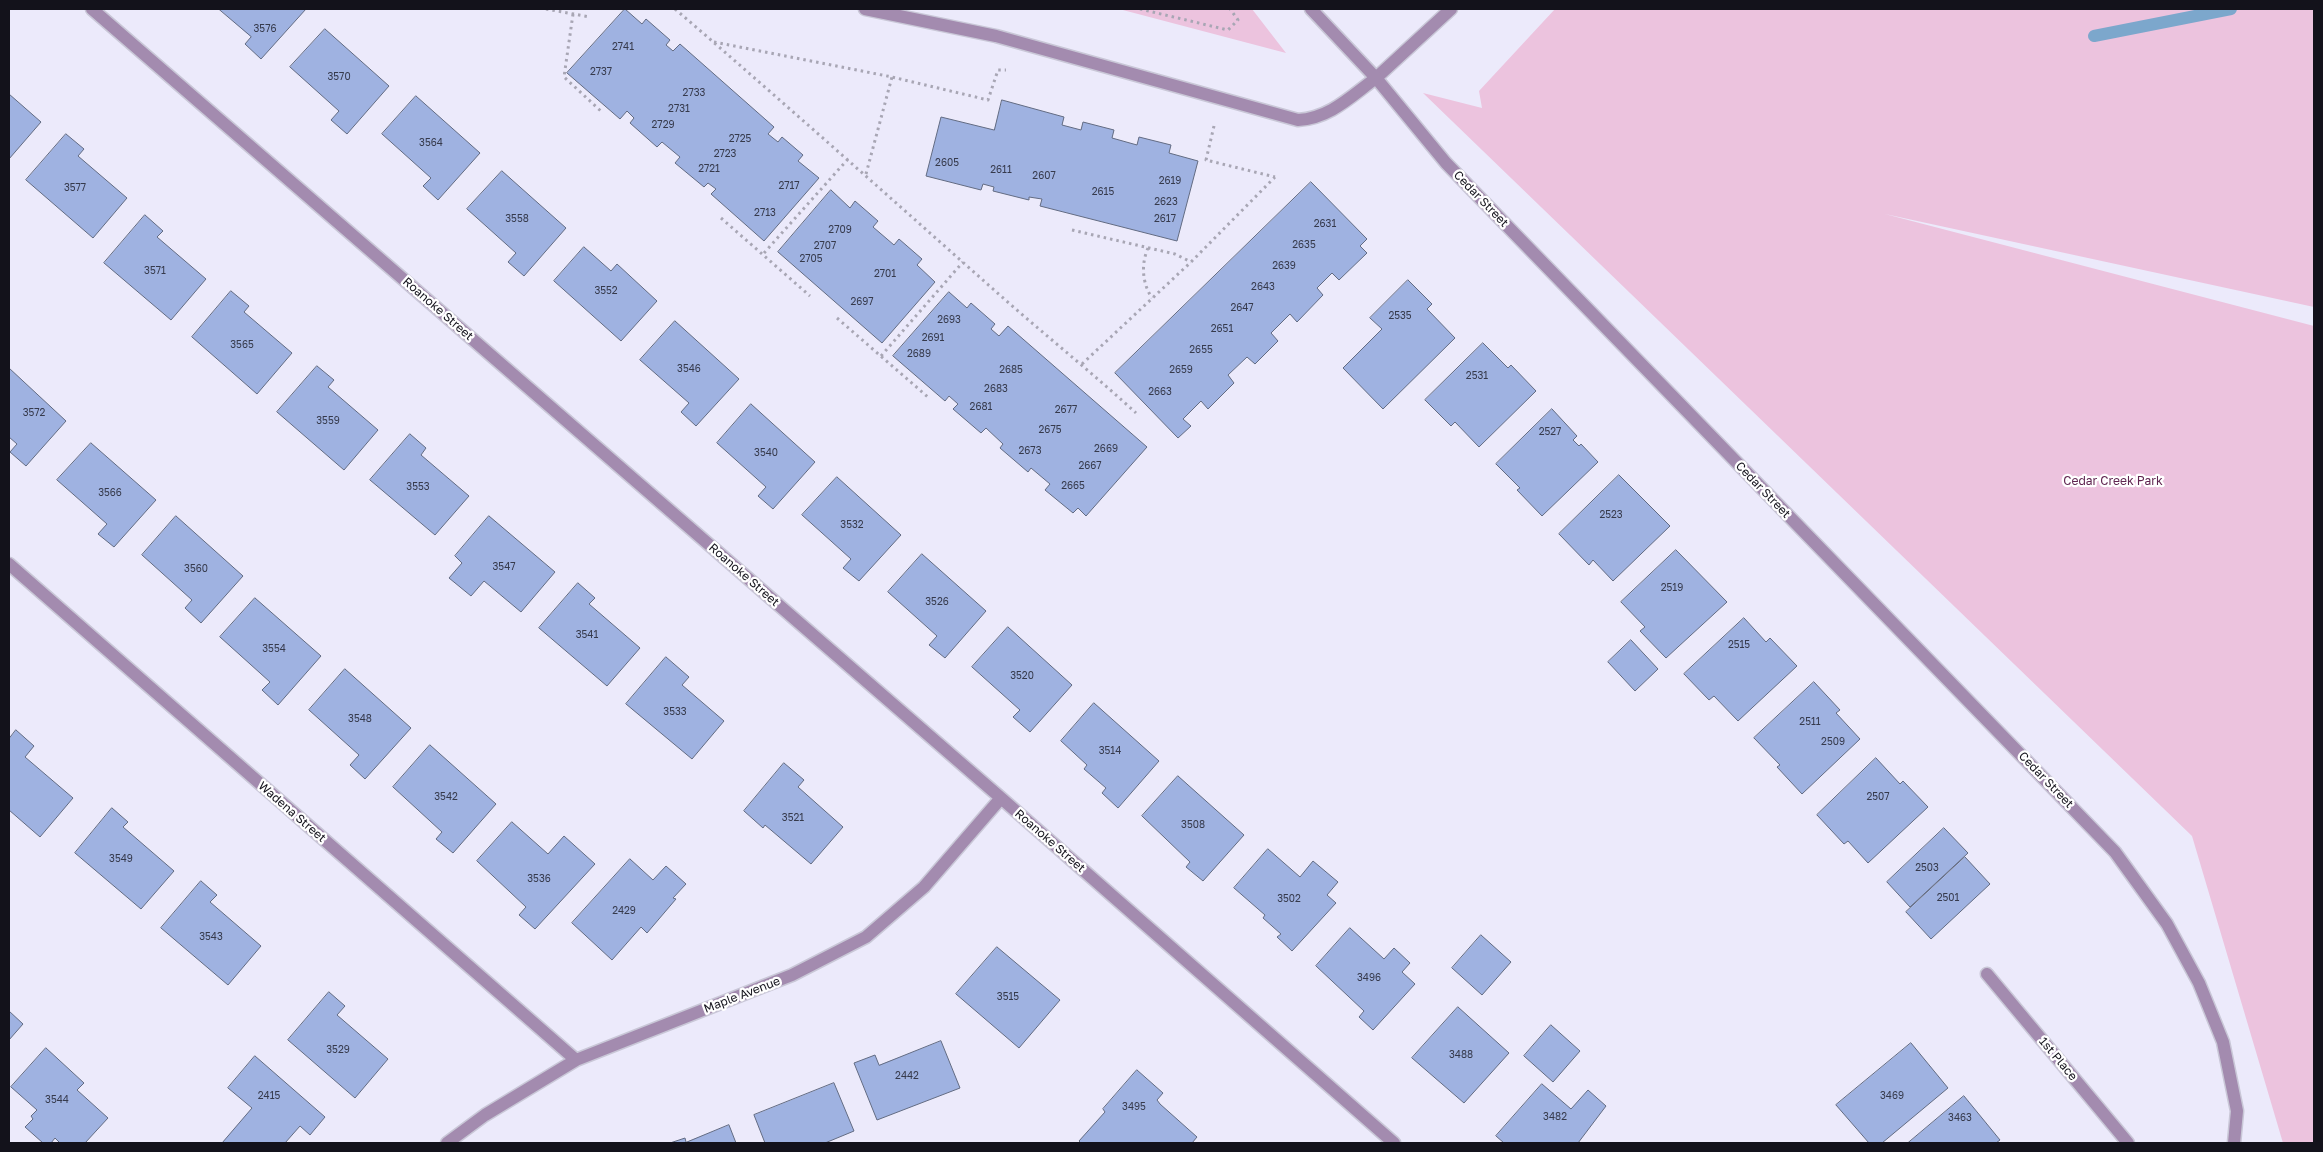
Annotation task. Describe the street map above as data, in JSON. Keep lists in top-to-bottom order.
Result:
{
  "streets": {
    "street": [
      "Cedar Street",
      "Roanoke Street",
      "Wadena Street",
      "Maple Avenue",
      "1st Place"
    ]
  },
  "crossings": [
    ["Roanoke Street", "Maple Avenue"],
    ["Wadena Street", "Maple Avenue"]
  ],
  "parks": ["Cedar Creek Park"],
  "house_numbers": [
    "3576",
    "2741",
    "2737",
    "3570",
    "2733",
    "2731",
    "2729",
    "2725",
    "3564",
    "2723",
    "2605",
    "2721",
    "2611",
    "2607",
    "2619",
    "2717",
    "3577",
    "2615",
    "2623",
    "2713",
    "3558",
    "2617",
    "2631",
    "2709",
    "2635",
    "2707",
    "2705",
    "2639",
    "3571",
    "2701",
    "2643",
    "3552",
    "2697",
    "2647",
    "2535",
    "2693",
    "2651",
    "2691",
    "3565",
    "2655",
    "2689",
    "3546",
    "2685",
    "2659",
    "2531",
    "2683",
    "2663",
    "2681",
    "2677",
    "3572",
    "3559",
    "2675",
    "2527",
    "2669",
    "2673",
    "3540",
    "2667",
    "2665",
    "3553",
    "3566",
    "2523",
    "3532",
    "3547",
    "3560",
    "2519",
    "3526",
    "3541",
    "2515",
    "3554",
    "3520",
    "3533",
    "3548",
    "2511",
    "2509",
    "3514",
    "3542",
    "2507",
    "3521",
    "3508",
    "3549",
    "2503",
    "3536",
    "2501",
    "3502",
    "2429",
    "3543",
    "3496",
    "3515",
    "3529",
    "3488",
    "2442",
    "2415",
    "3469",
    "3544",
    "3495",
    "3482",
    "3463"
  ]
}
